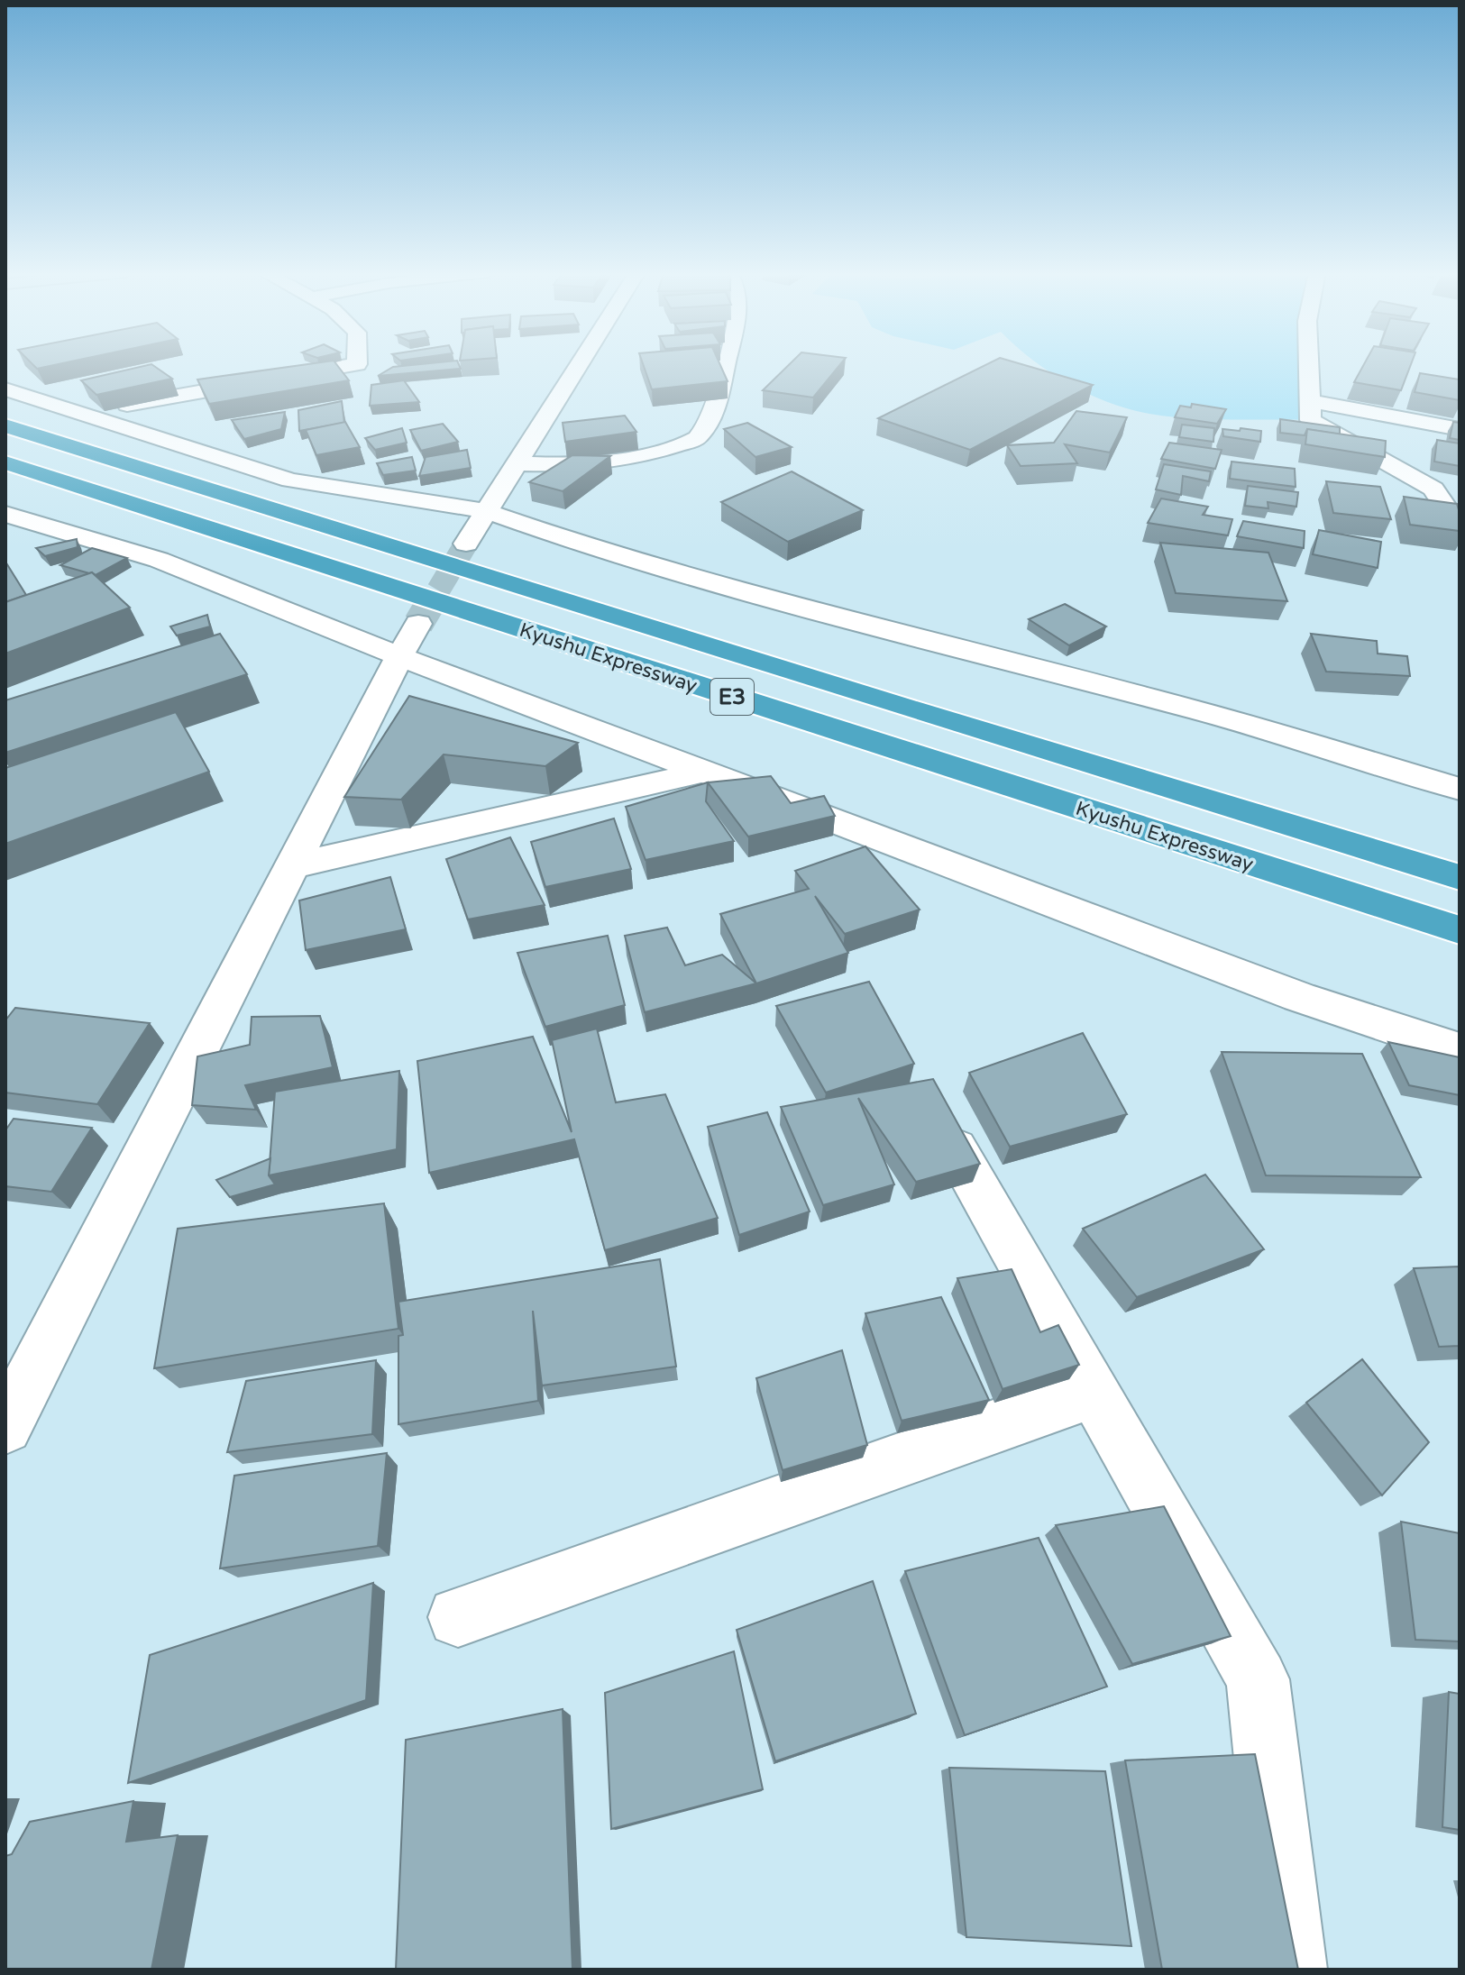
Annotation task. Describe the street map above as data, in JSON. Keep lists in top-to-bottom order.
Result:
{
  "streets": {
    "highway": ["Kyushu Expressway", "E3"]
  }
}
